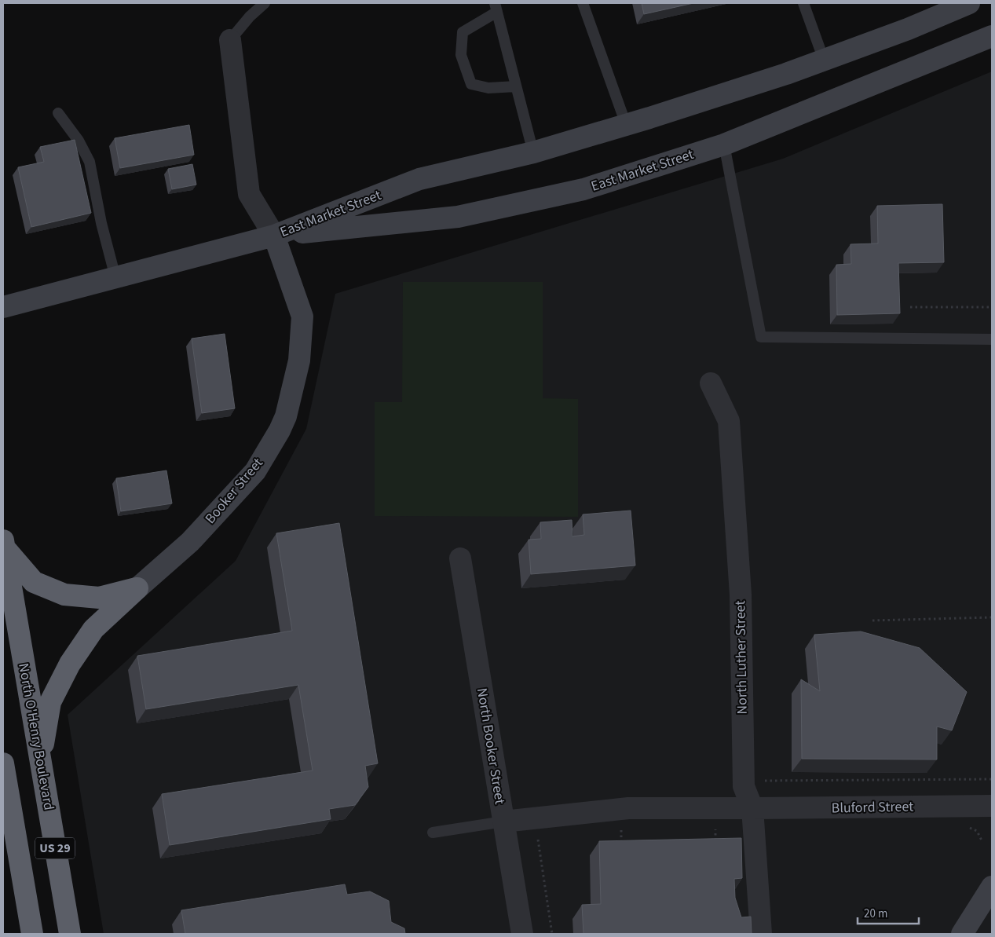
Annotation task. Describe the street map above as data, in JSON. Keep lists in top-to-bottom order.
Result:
{
  "streets": {
    "highway": ["North O'Henry Boulevard", "US 29"],
    "main road": ["East Market Street", "Booker Street"],
    "street": ["North Luther Street", "North Booker Street", "Bluford Street"]
  },
  "crossings": [
    ["East Market Street", "Booker Street"],
    ["North Luther Street", "Bluford Street"],
    ["North Booker Street", "Bluford Street"]
  ],
  "scale_bar": "20 m"
}
